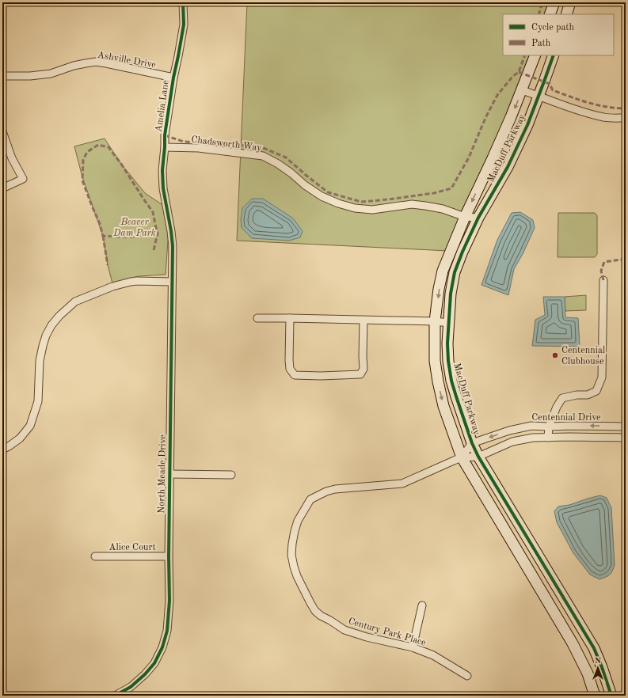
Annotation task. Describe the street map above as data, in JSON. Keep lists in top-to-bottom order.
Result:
{
  "streets": {
    "street": [
      "Ashville Drive",
      "Amelia Lane",
      "Chadsworth Way",
      "MacDuff Parkway",
      "Centennial Drive",
      "North Meade Drive",
      "Alice Court",
      "Century Park Place"
    ]
  },
  "crossings": [
    ["Ashville Drive", "Amelia Lane"],
    ["Amelia Lane", "Chadsworth Way"],
    ["Amelia Lane", "North Meade Drive"],
    ["Chadsworth Way", "MacDuff Parkway"],
    ["MacDuff Parkway", "Centennial Drive"],
    ["MacDuff Parkway", "Century Park Place"],
    ["North Meade Drive", "Alice Court"]
  ],
  "parks": ["Beaver Dam Park"],
  "places": ["Centennial Clubhouse"],
  "legend": ["Cycle path", "Path"],
  "north": "top"
}
